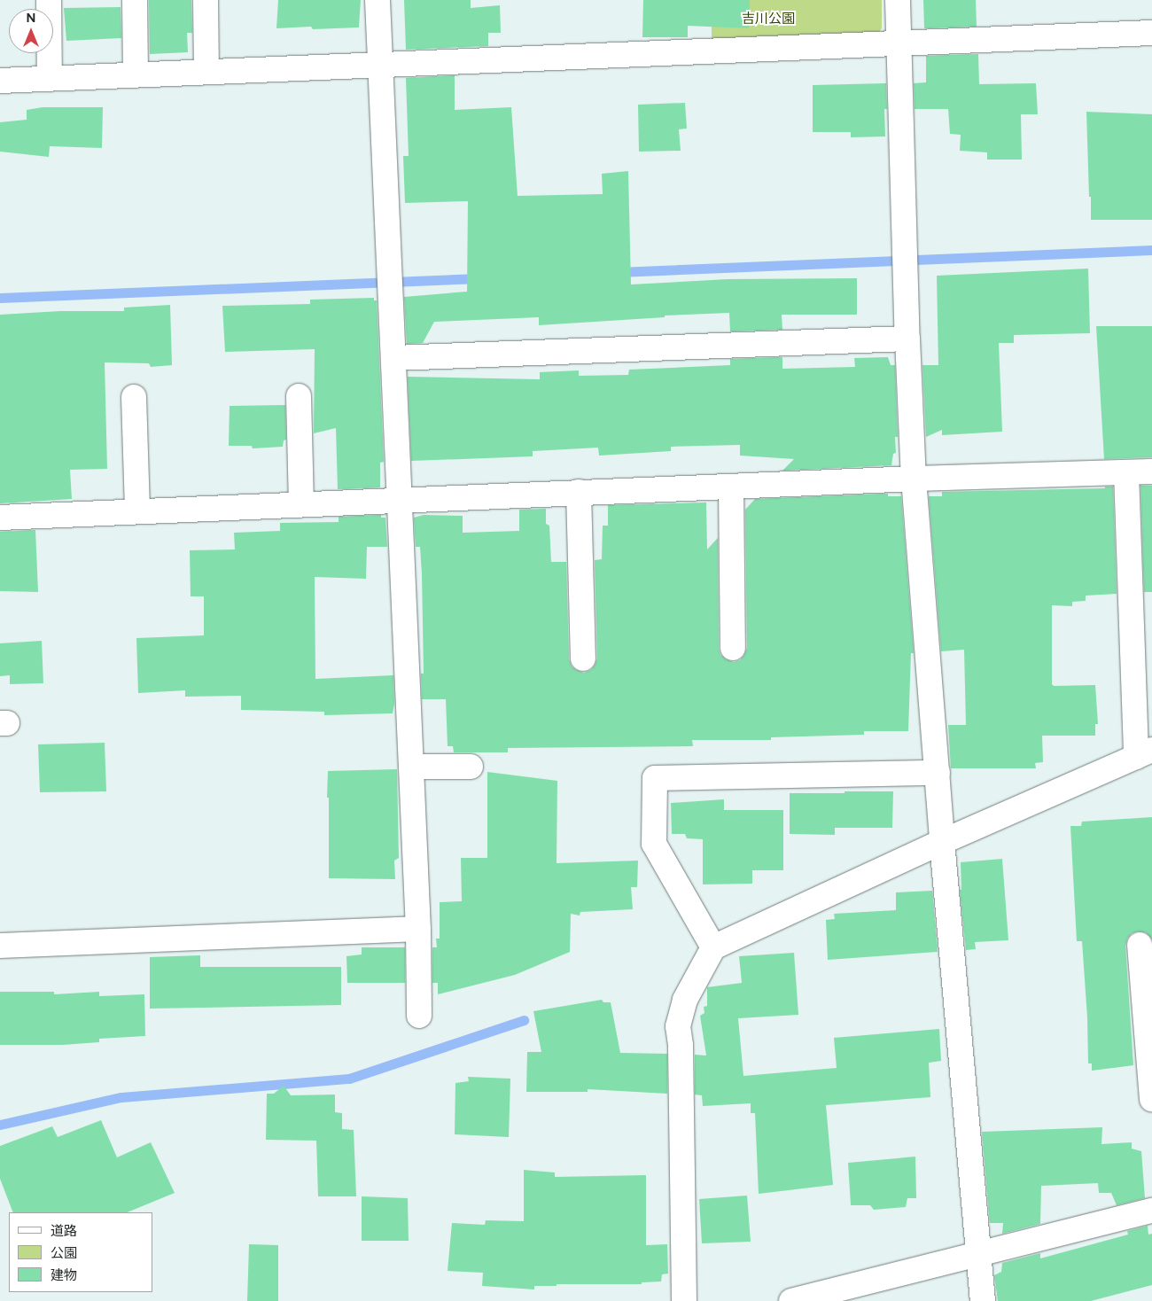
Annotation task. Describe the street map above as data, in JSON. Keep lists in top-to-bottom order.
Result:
{
  "parks": ["吉川公園"],
  "legend": ["道路", "公園", "建物"],
  "north": "top"
}
